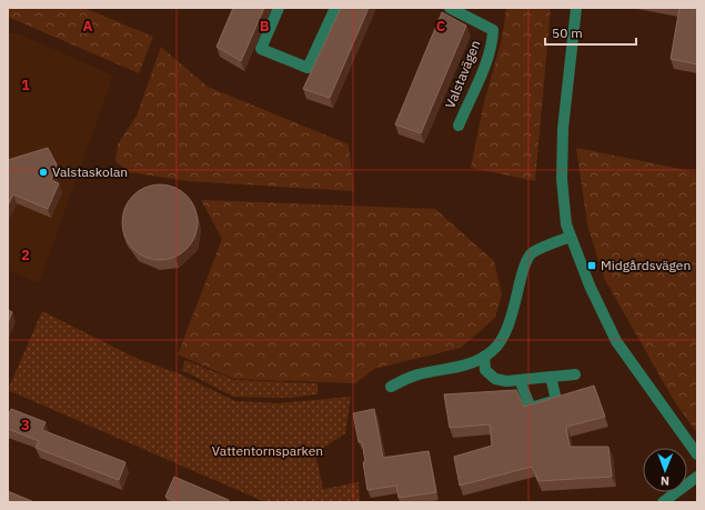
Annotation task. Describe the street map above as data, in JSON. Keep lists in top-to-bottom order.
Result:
{
  "streets": {
    "street": ["Valstavägen"]
  },
  "parks": ["Vattentornsparken"],
  "places": {
    "other": ["Valstaskolan"],
    "transit": ["Midgårdsvägen"]
  },
  "scale_bar": "50 m",
  "north": "bottom",
  "grid": {
    "columns": ["A", "B", "C"],
    "rows": ["1", "2", "3"]
  }
}
